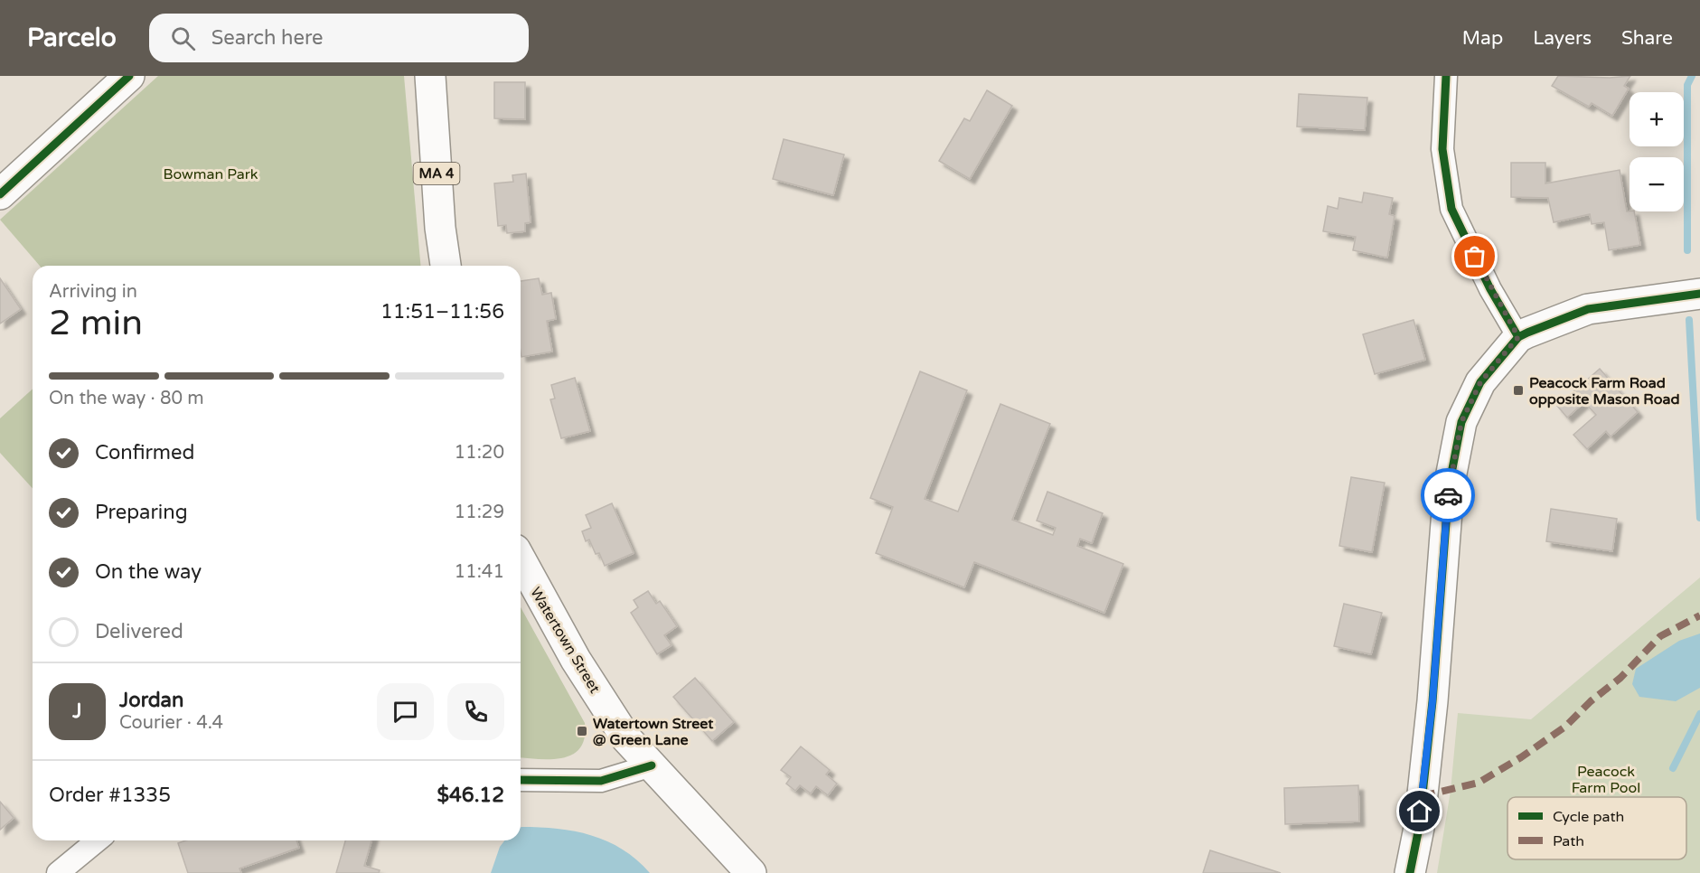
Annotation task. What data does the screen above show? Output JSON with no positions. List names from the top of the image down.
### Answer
{
  "streets": {
    "street": ["MA 4", "Watertown Street"]
  },
  "parks": ["Bowman Park", "Peacock Farm Pool"],
  "places": {
    "transit": ["Peacock Farm Road opposite Mason Road", "Watertown Street @ Green Lane"]
  },
  "legend": ["Cycle path", "Path"],
  "page": {
    "header": "Parcelo",
    "search": "Search here",
    "nav": ["Map", "Layers", "Share"],
    "map_buttons": ["+", "−"],
    "heading": ["2 min", "Arriving in", "11:51–11:56"],
    "panel": [
      "Jordan",
      "Courier · 4.4",
      "Order #1335",
      "$46.12"
    ],
    "bar": "On the way · 80 m",
    "list": [
      ["Confirmed", "11:20"],
      ["Preparing", "11:29"],
      ["On the way", "11:41"],
      "Delivered"
    ],
    "round": "J"
  }
}
